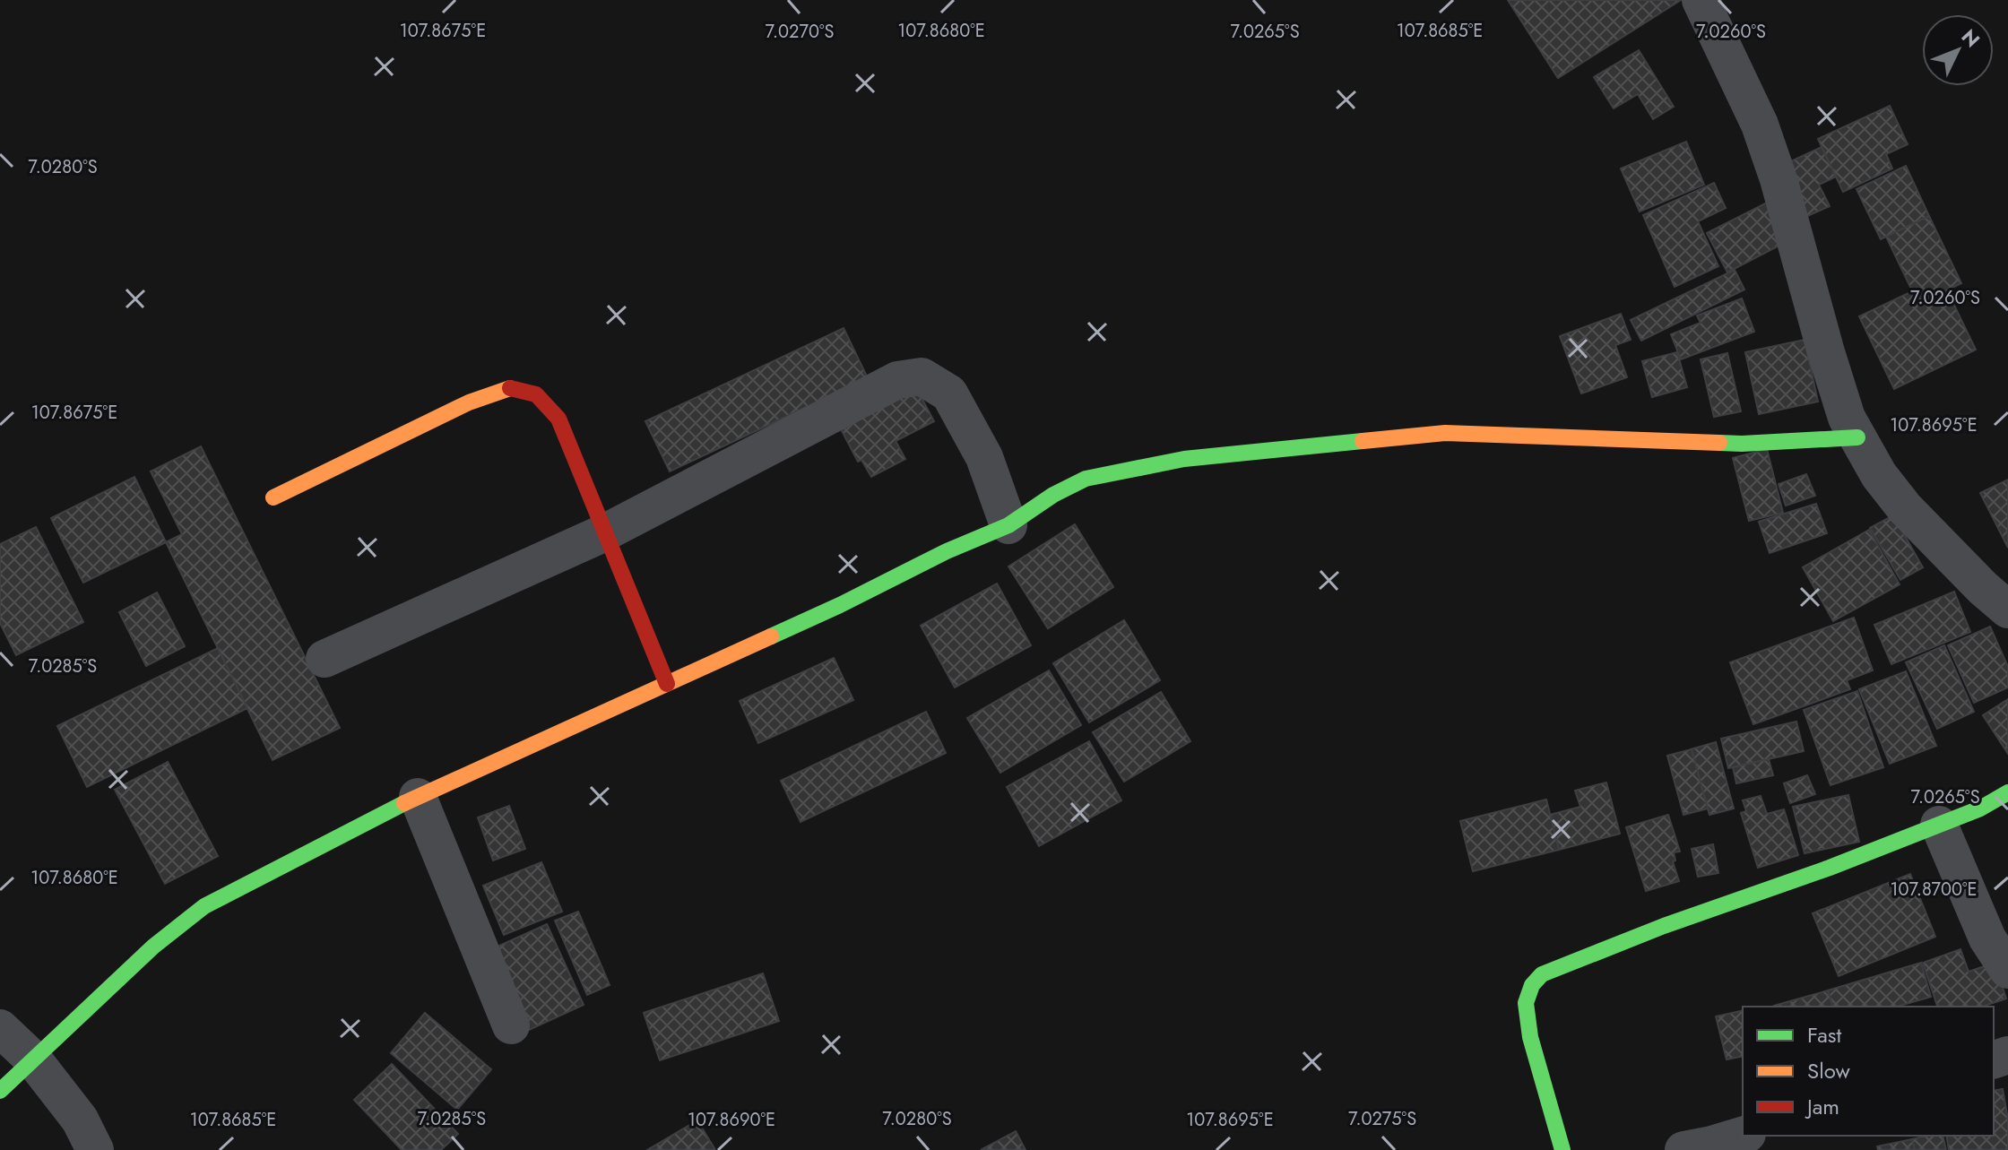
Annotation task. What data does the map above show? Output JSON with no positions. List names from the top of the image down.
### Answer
{
  "legend": ["Fast", "Slow", "Jam"],
  "north": "top right",
  "coordinates": [
    "107.8675°E",
    "107.8680°E",
    "107.8685°E",
    "7.0270°S",
    "7.0265°S",
    "7.0260°S",
    "7.0280°S",
    "107.8695°E",
    "7.0285°S",
    "107.8700°E",
    "7.0275°S",
    "107.8690°E"
  ]
}
